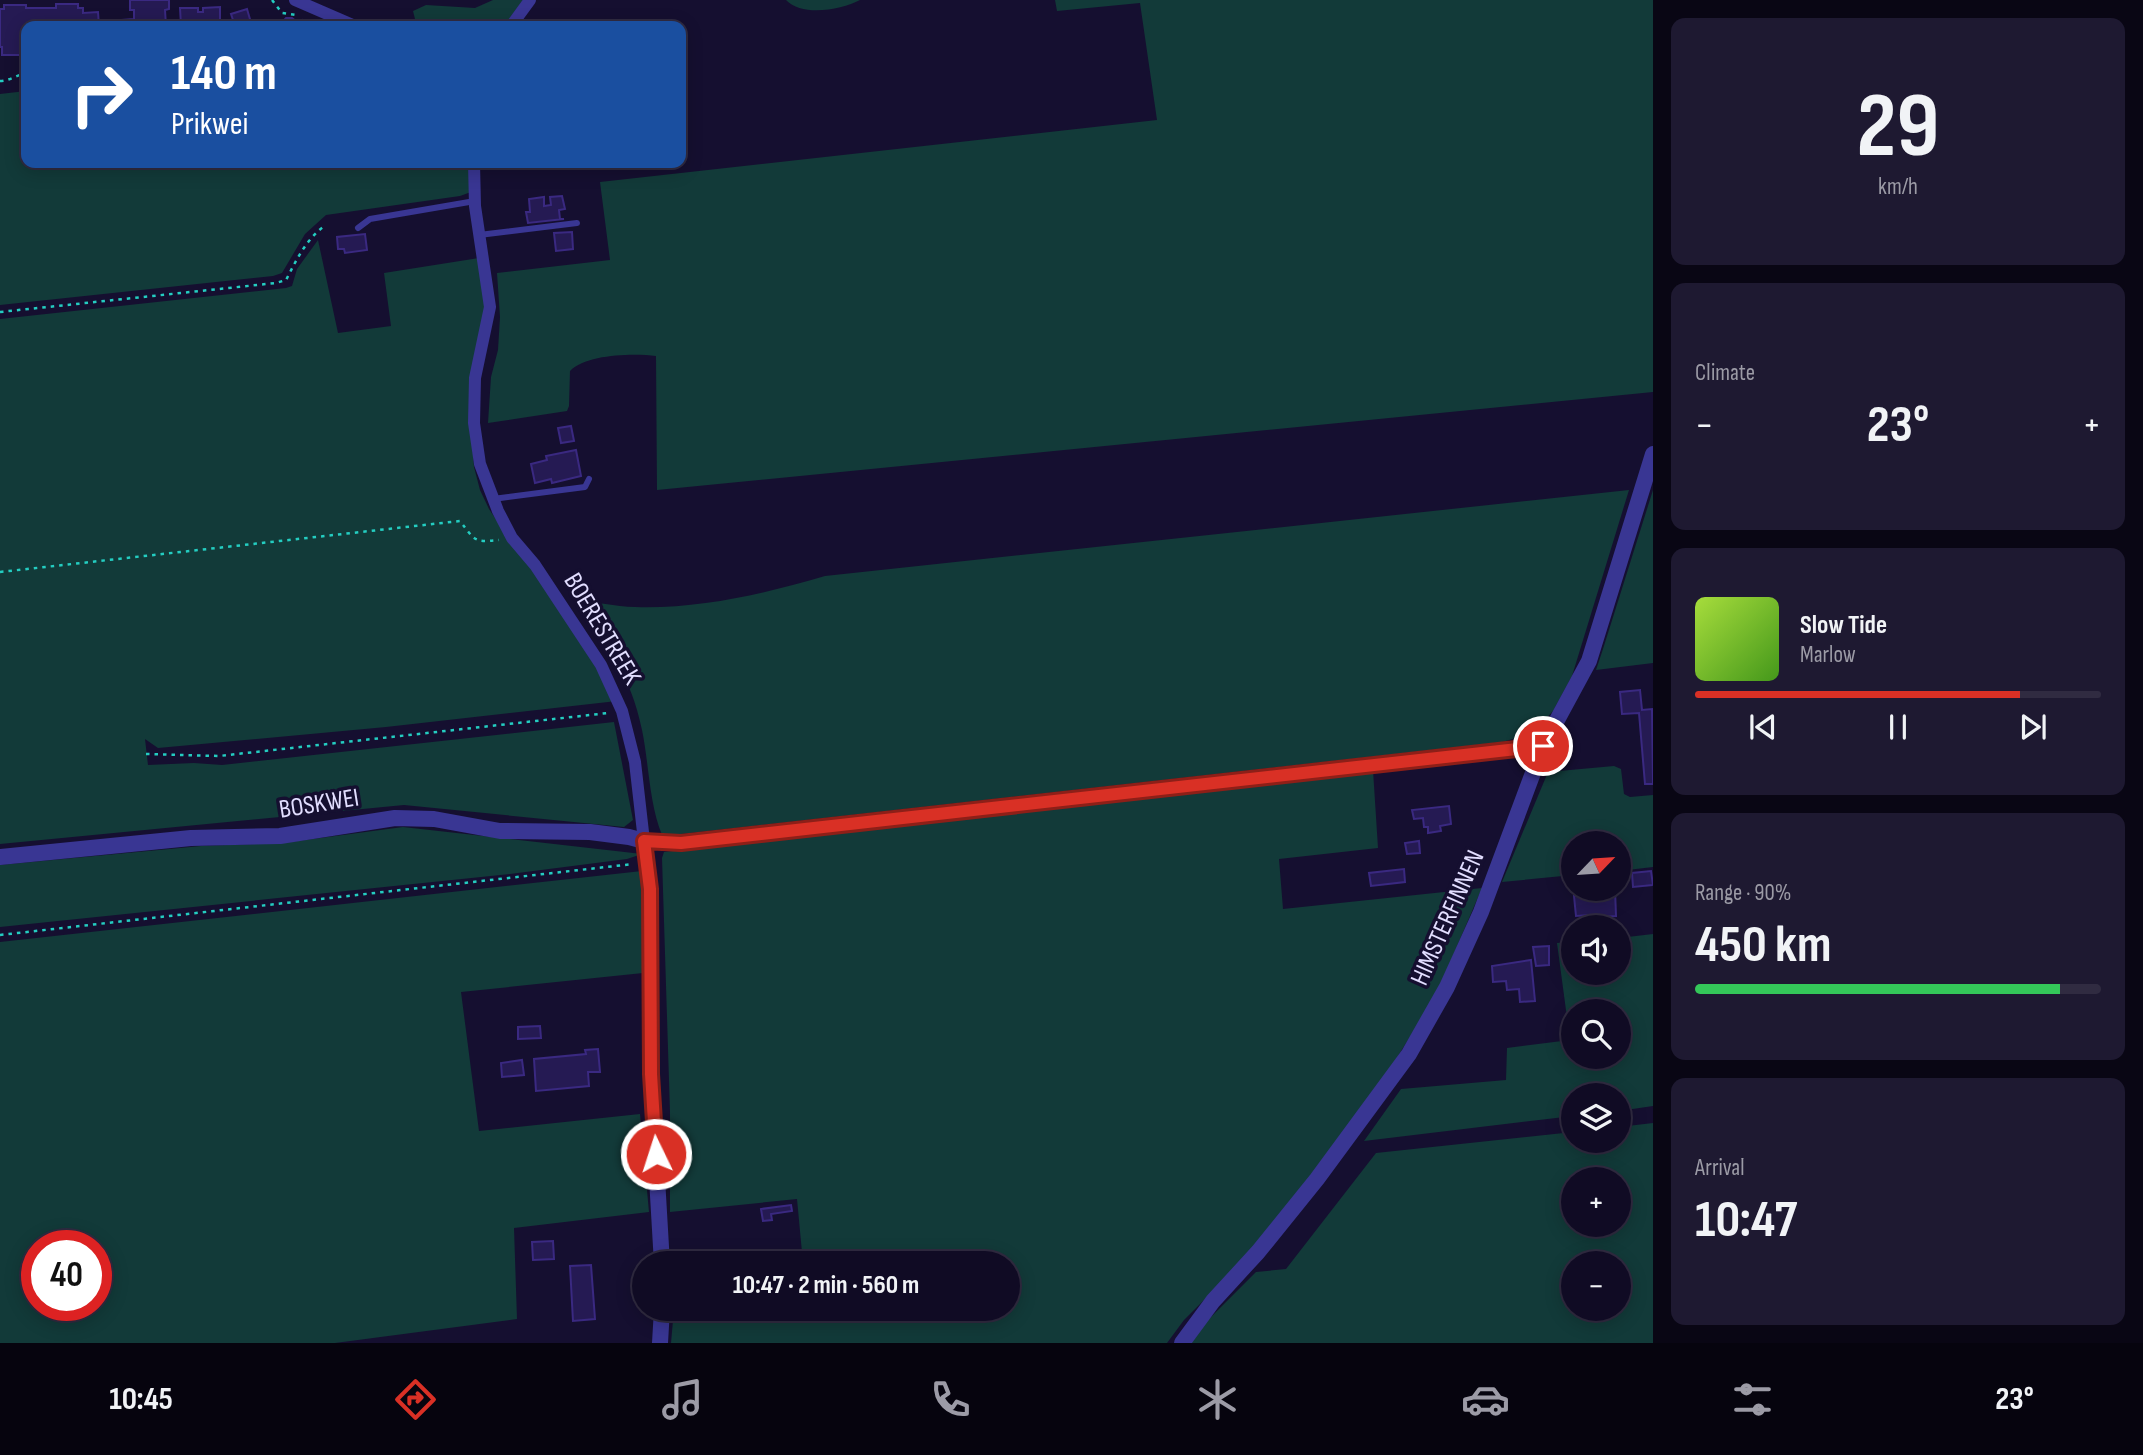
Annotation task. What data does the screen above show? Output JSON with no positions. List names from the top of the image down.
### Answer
{
  "streets": {
    "street": ["BOERESTREEK", "BOSKWEI", "HIMSTERFINNEN"]
  },
  "crossings": [
    ["BOERESTREEK", "BOSKWEI"]
  ],
  "north": "top right",
  "page": {
    "tile": [
      ["29", "km/h"],
      "Climate",
      ["Range · 90%", "450 km"],
      ["Arrival", "10:47"]
    ],
    "turn": ["140 m", "Prikwei"],
    "heat": ["−", "23°", "+"],
    "song": ["Slow Tide", "Marlow"],
    "map_buttons": ["+", "−"],
    "limit": "40",
    "trip": "10:47 · 2 min · 560 m",
    "tabs": ["10:45", "23°"]
  }
}
